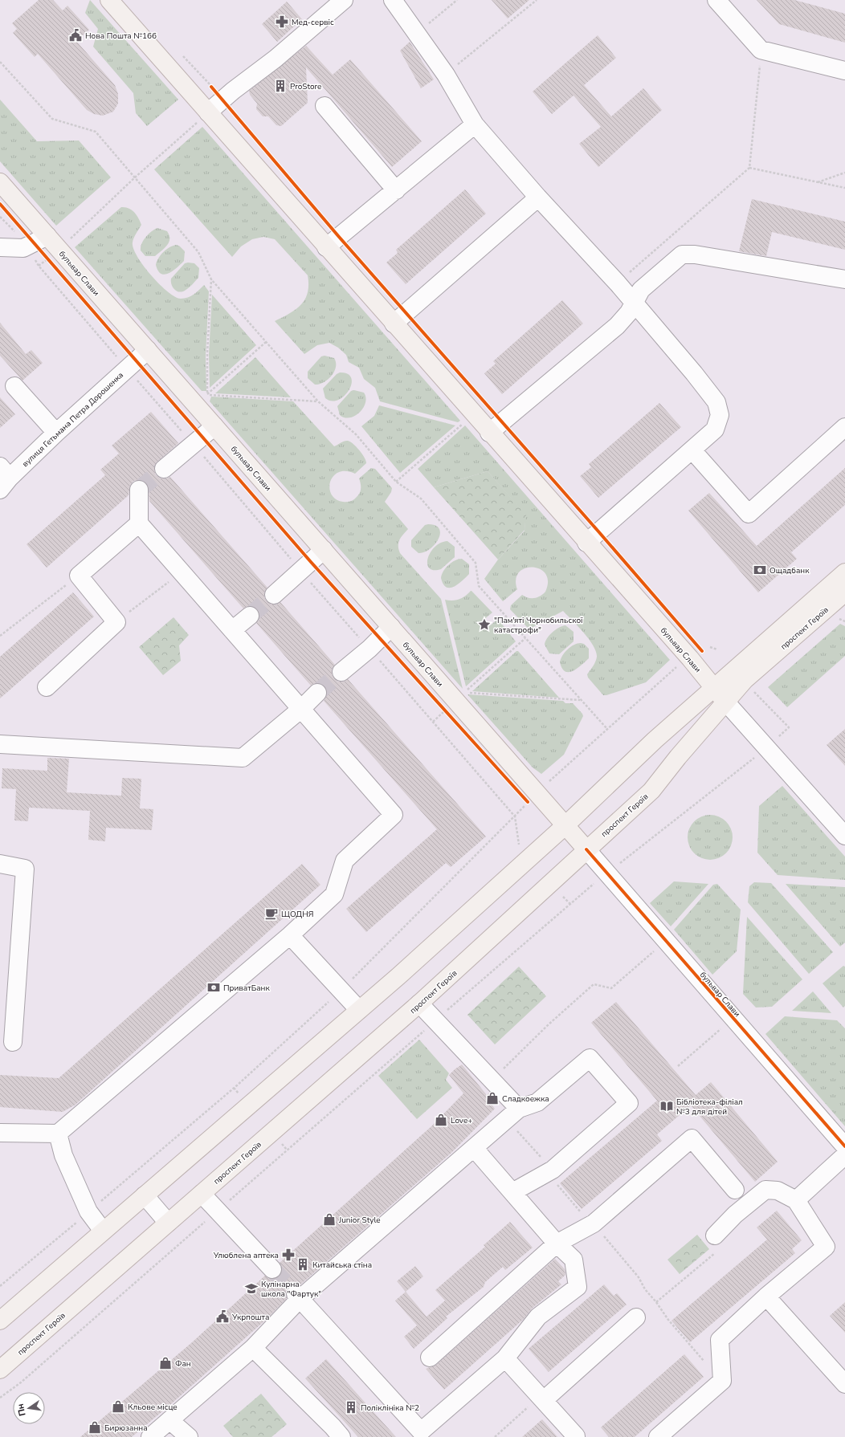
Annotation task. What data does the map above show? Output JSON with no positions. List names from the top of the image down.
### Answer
{
  "streets": {
    "main road": ["бульвар Слави", "проспект Героїв"],
    "street": ["вулиця Гетьмана Петра Дорошенка"]
  },
  "crossings": [
    ["бульвар Слави", "вулиця Гетьмана Петра Дорошенка"],
    ["бульвар Слави", "проспект Героїв"]
  ],
  "places": {
    "pharmacy": ["Мед-сервіс", "Улюблена аптека"],
    "public building": ["Нова Пошта №166", "Укрпошта"],
    "building": ["ProStore", "Китайська стіна", "Поліклініка №2"],
    "bank": ["Ощадбанк", "ПриватБанк"],
    "place": ["\"Пам'яті Чорнобильскої катастрофи\""],
    "cafe": ["ЩОДНЯ"],
    "shop": [
      "Сладкоежка",
      "Love+",
      "Junior Style",
      "Фан",
      "Кльове місце",
      "Бирюзанна"
    ],
    "library": ["Бібліотека-філіал №3 для дітей"],
    "school or university": ["Кулінарна школа \"Фартук\""]
  },
  "north": "left"
}
